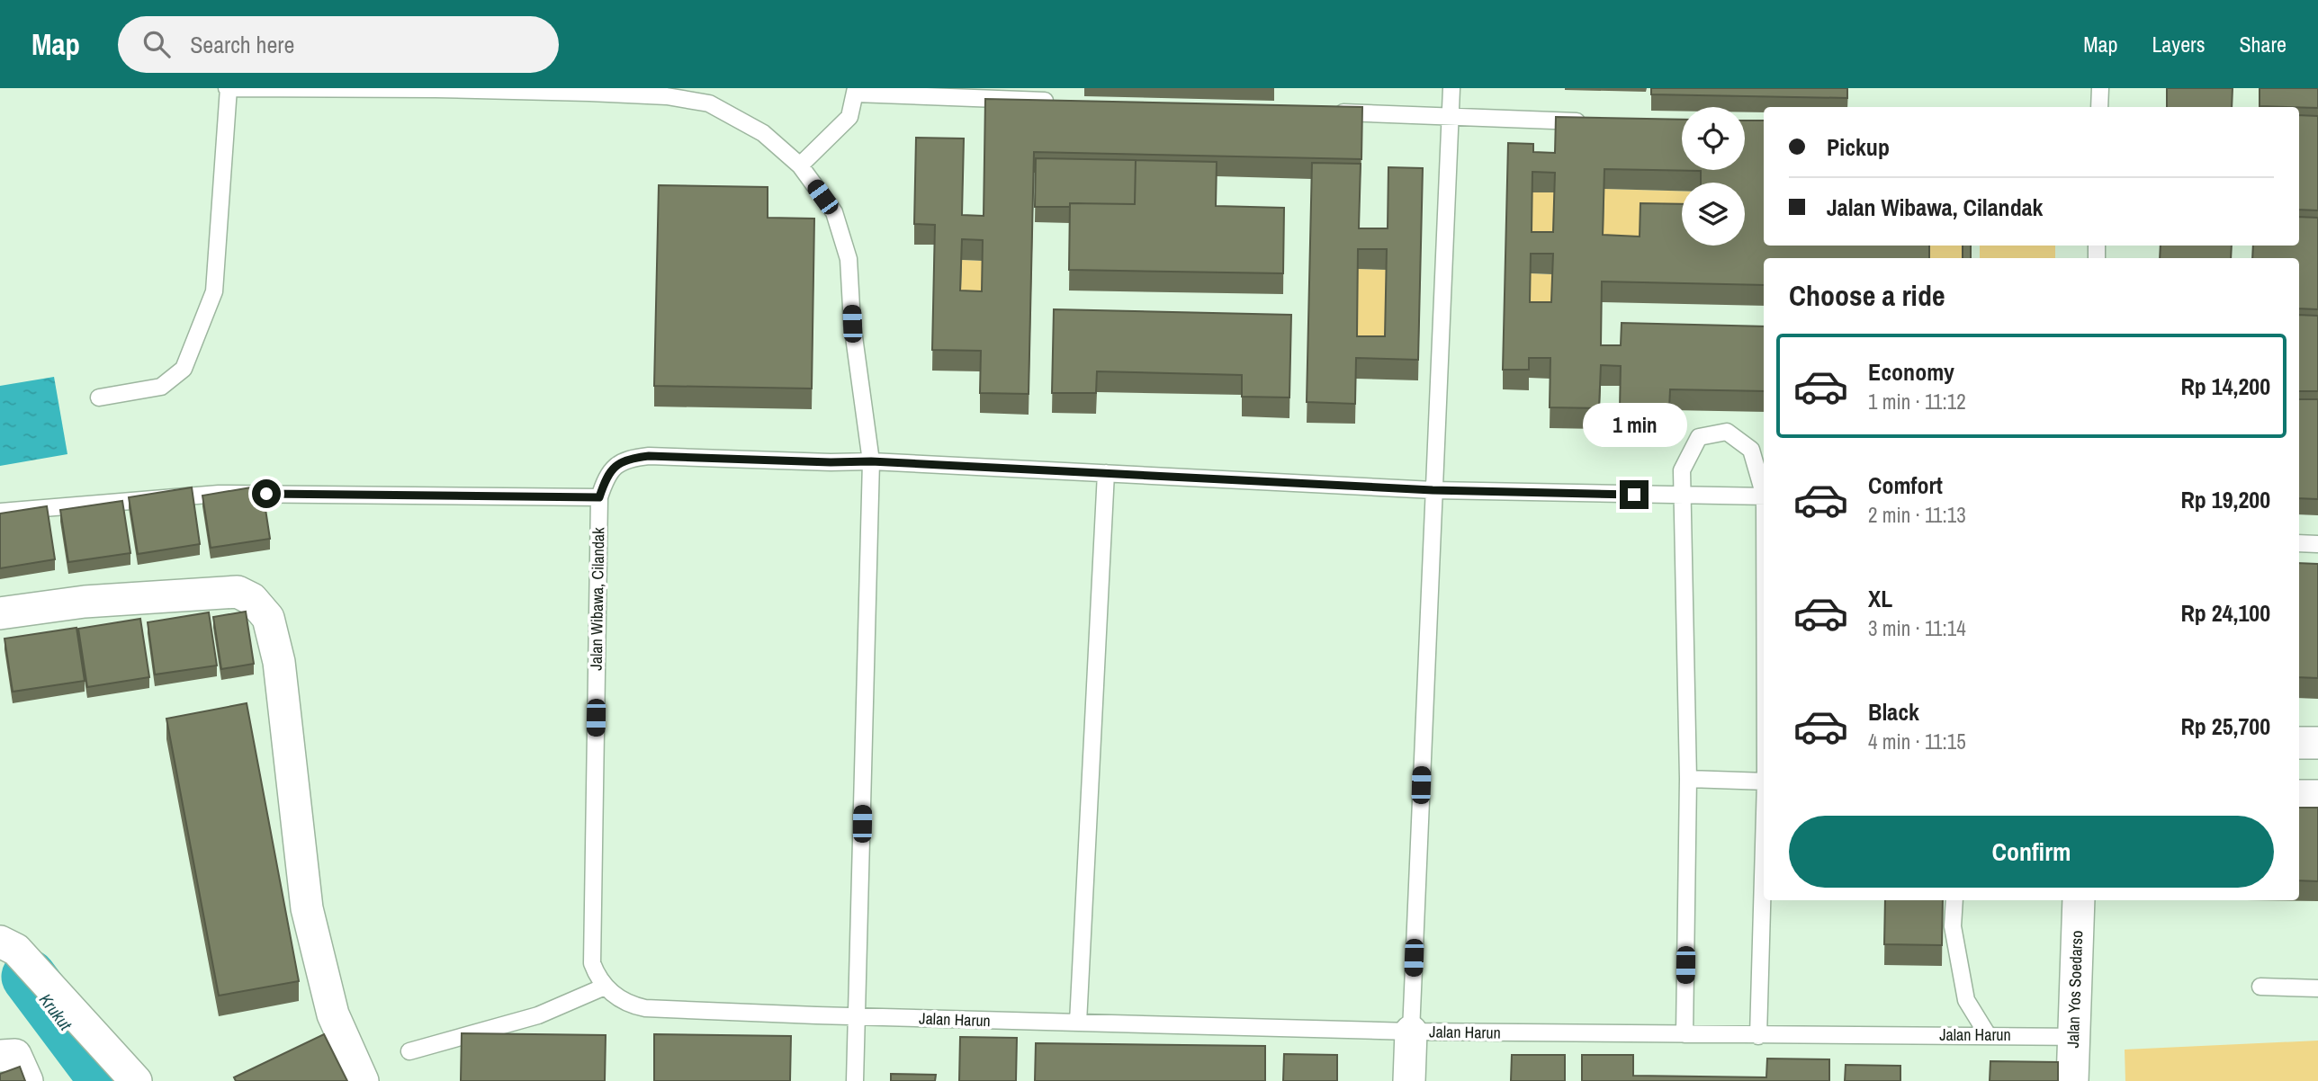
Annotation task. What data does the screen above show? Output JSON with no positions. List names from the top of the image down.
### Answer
{
  "streets": {
    "street": ["Jalan Yos Soedarso"],
    "lane": ["Jalan Wibawa, Cilandak", "Jalan Harun"]
  },
  "crossings": [
    ["Jalan Yos Soedarso", "Jalan Harun"]
  ],
  "water": ["Krukut"],
  "page": {
    "header": "Map",
    "search": "Search here",
    "nav": ["Map", "Layers", "Share"],
    "banner": ["Pickup", "Jalan Wibawa, Cilandak"],
    "heading": "Choose a ride",
    "list": [
      {
        "name": "Economy",
        "note": "1 min · 11:12",
        "value": "Rp 14,200"
      },
      {
        "name": "Comfort",
        "note": "2 min · 11:13",
        "value": "Rp 19,200"
      },
      {
        "name": "XL",
        "note": "3 min · 11:14",
        "value": "Rp 24,100"
      },
      {
        "name": "Black",
        "note": "4 min · 11:15",
        "value": "Rp 25,700"
      }
    ],
    "bubble": "1 min",
    "buttons": "Confirm"
  }
}
